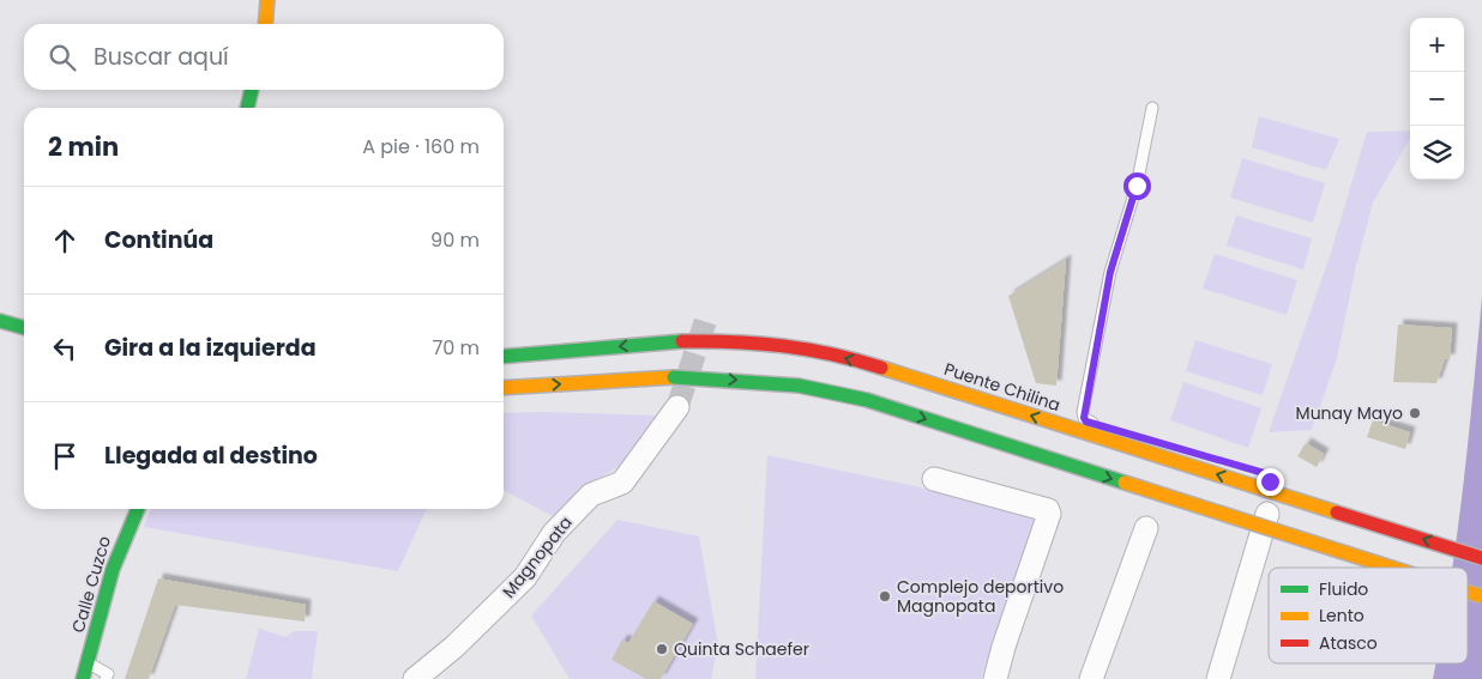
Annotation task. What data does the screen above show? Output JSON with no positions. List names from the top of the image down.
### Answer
{
  "streets": {
    "main road": ["Puente Chilina", "Calle Cuzco"],
    "street": ["Magnopata"]
  },
  "places": ["Munay Mayo", "Complejo deportivo Magnopata", "Quinta Schaefer"],
  "legend": ["Fluido", "Lento", "Atasco"],
  "page": {
    "map_buttons": ["+", "−"],
    "search": "Buscar aquí",
    "heading": ["2 min", "A pie · 160 m"],
    "list": [
      ["Continúa", "90 m"],
      ["Gira a la izquierda", "70 m"],
      "Llegada al destino"
    ]
  }
}
